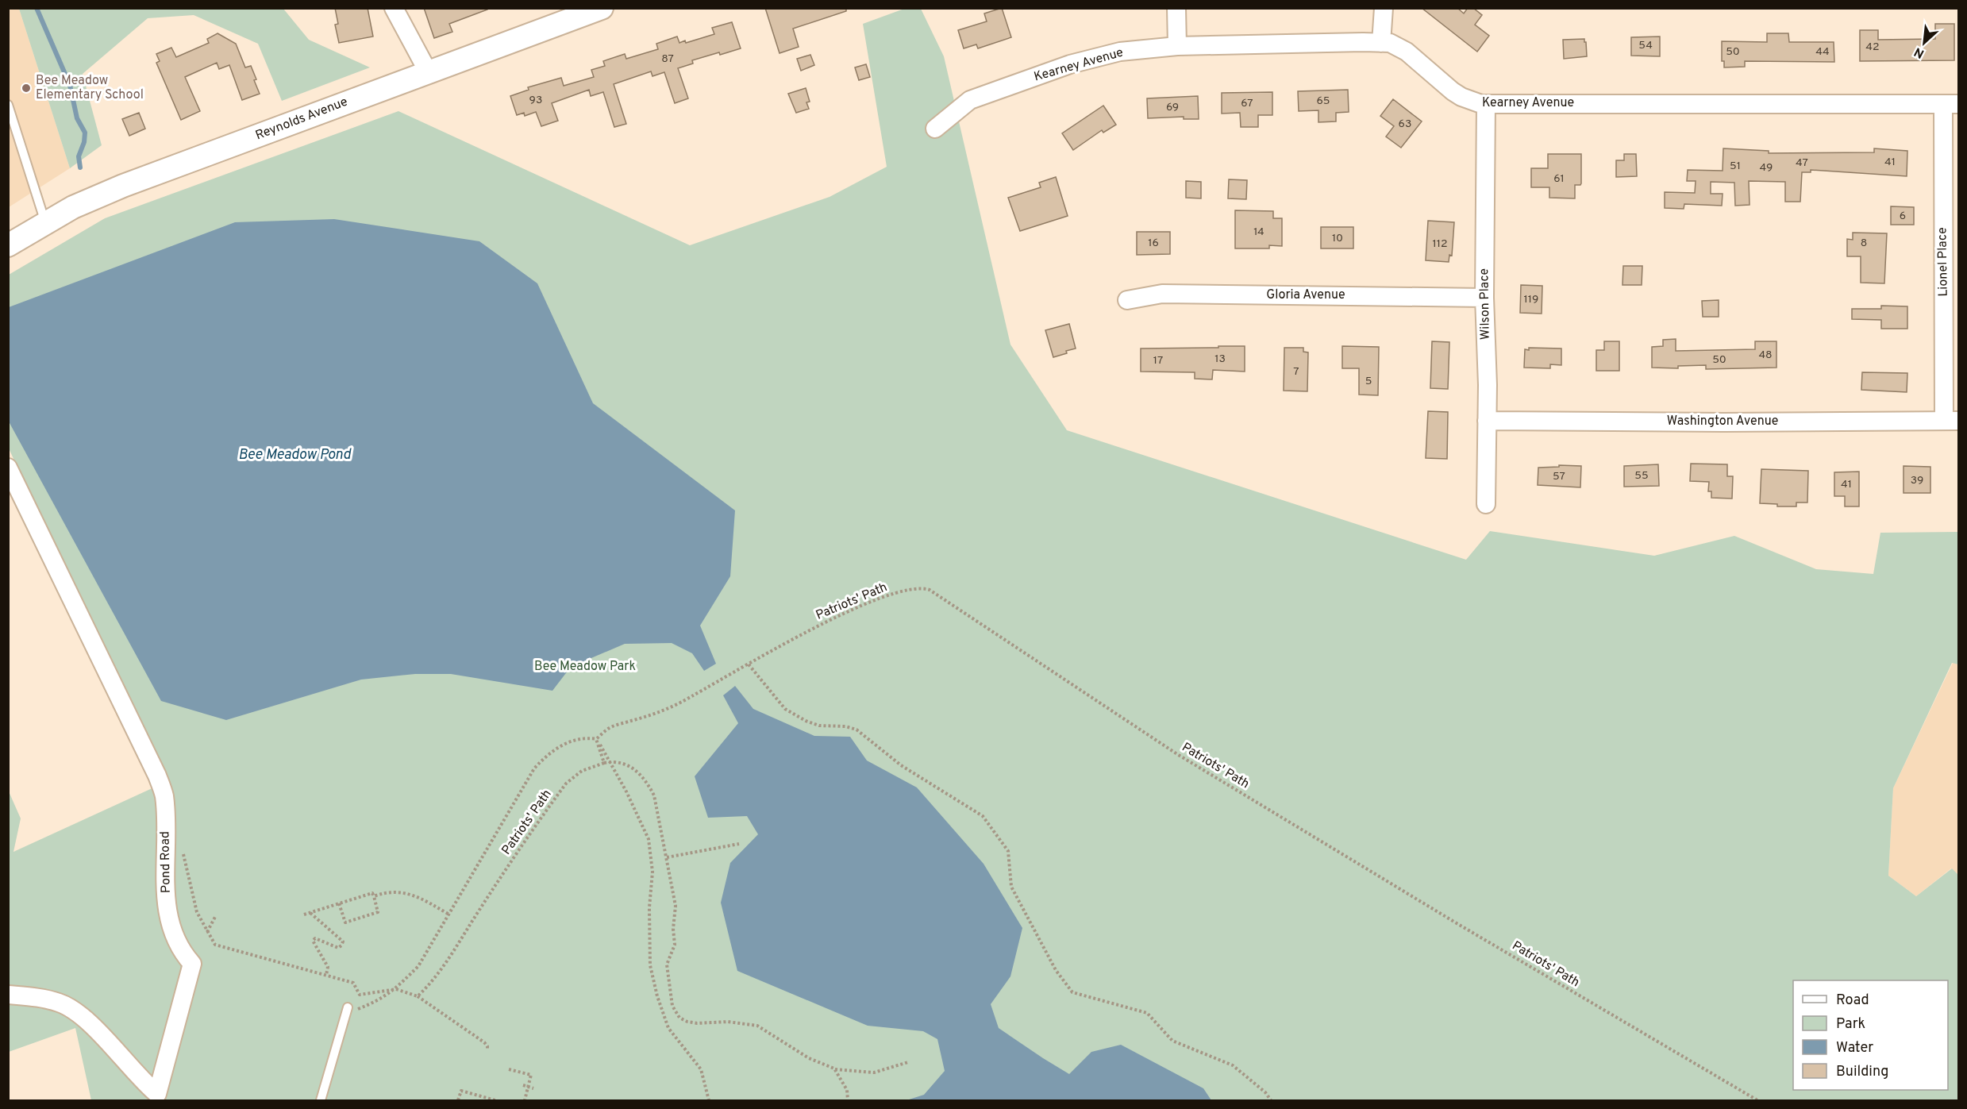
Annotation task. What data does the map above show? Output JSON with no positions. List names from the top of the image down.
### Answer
{
  "streets": {
    "street": [
      "Kearney Avenue",
      "Reynolds Avenue",
      "Lionel Place",
      "Gloria Avenue",
      "Wilson Place",
      "Washington Avenue",
      "Pond Road"
    ],
    "path": ["Patriots' Path"]
  },
  "crossings": [
    ["Kearney Avenue", "Lionel Place"],
    ["Kearney Avenue", "Wilson Place"],
    ["Lionel Place", "Washington Avenue"],
    ["Gloria Avenue", "Wilson Place"],
    ["Wilson Place", "Washington Avenue"]
  ],
  "water": ["Bee Meadow Pond"],
  "parks": ["Bee Meadow Park"],
  "places": ["Bee Meadow Elementary School"],
  "house_numbers": [
    "54",
    "42",
    "50",
    "44",
    "87",
    "93",
    "65",
    "67",
    "69",
    "63",
    "41",
    "47",
    "51",
    "49",
    "61",
    "6",
    "14",
    "10",
    "16",
    "8",
    "112",
    "119",
    "48",
    "13",
    "50",
    "17",
    "7",
    "5",
    "55",
    "57",
    "39",
    "41"
  ],
  "legend": [
    "Road",
    "Park",
    "Water",
    "Building"
  ],
  "north": "bottom left"
}
